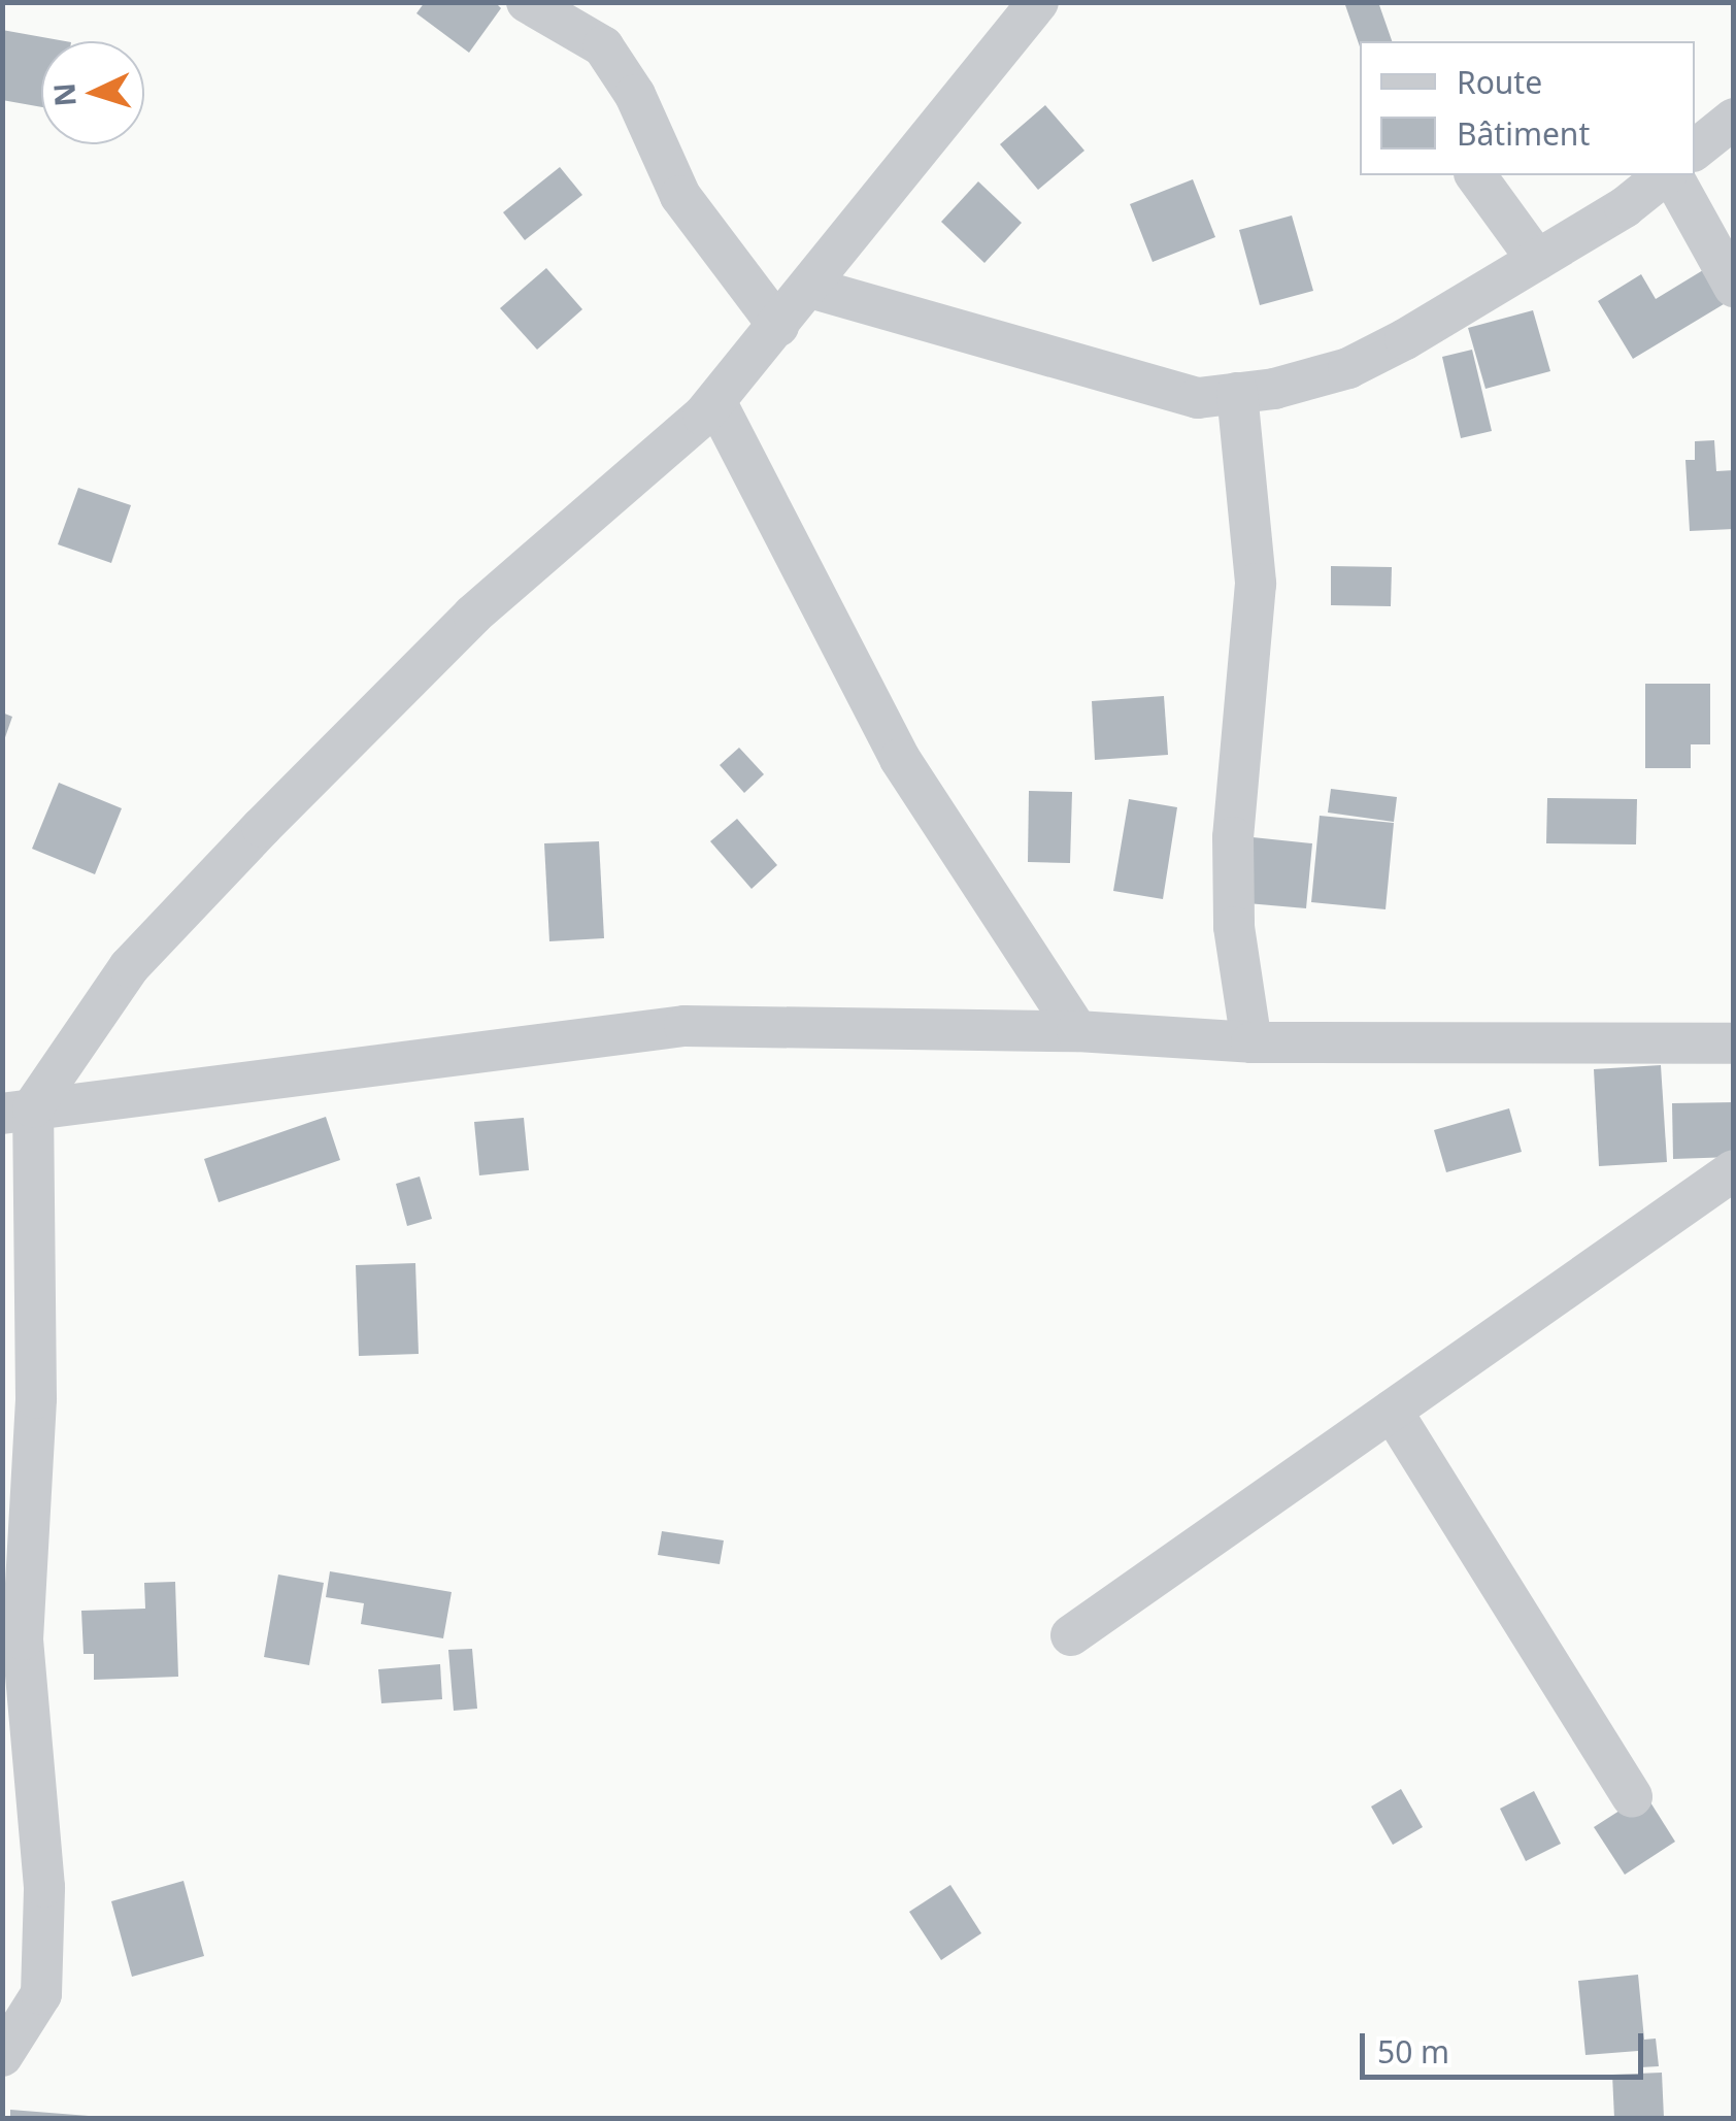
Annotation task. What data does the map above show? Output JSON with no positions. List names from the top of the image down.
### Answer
{
  "legend": ["Route", "Bâtiment"],
  "scale_bar": "50 m",
  "north": "left"
}
